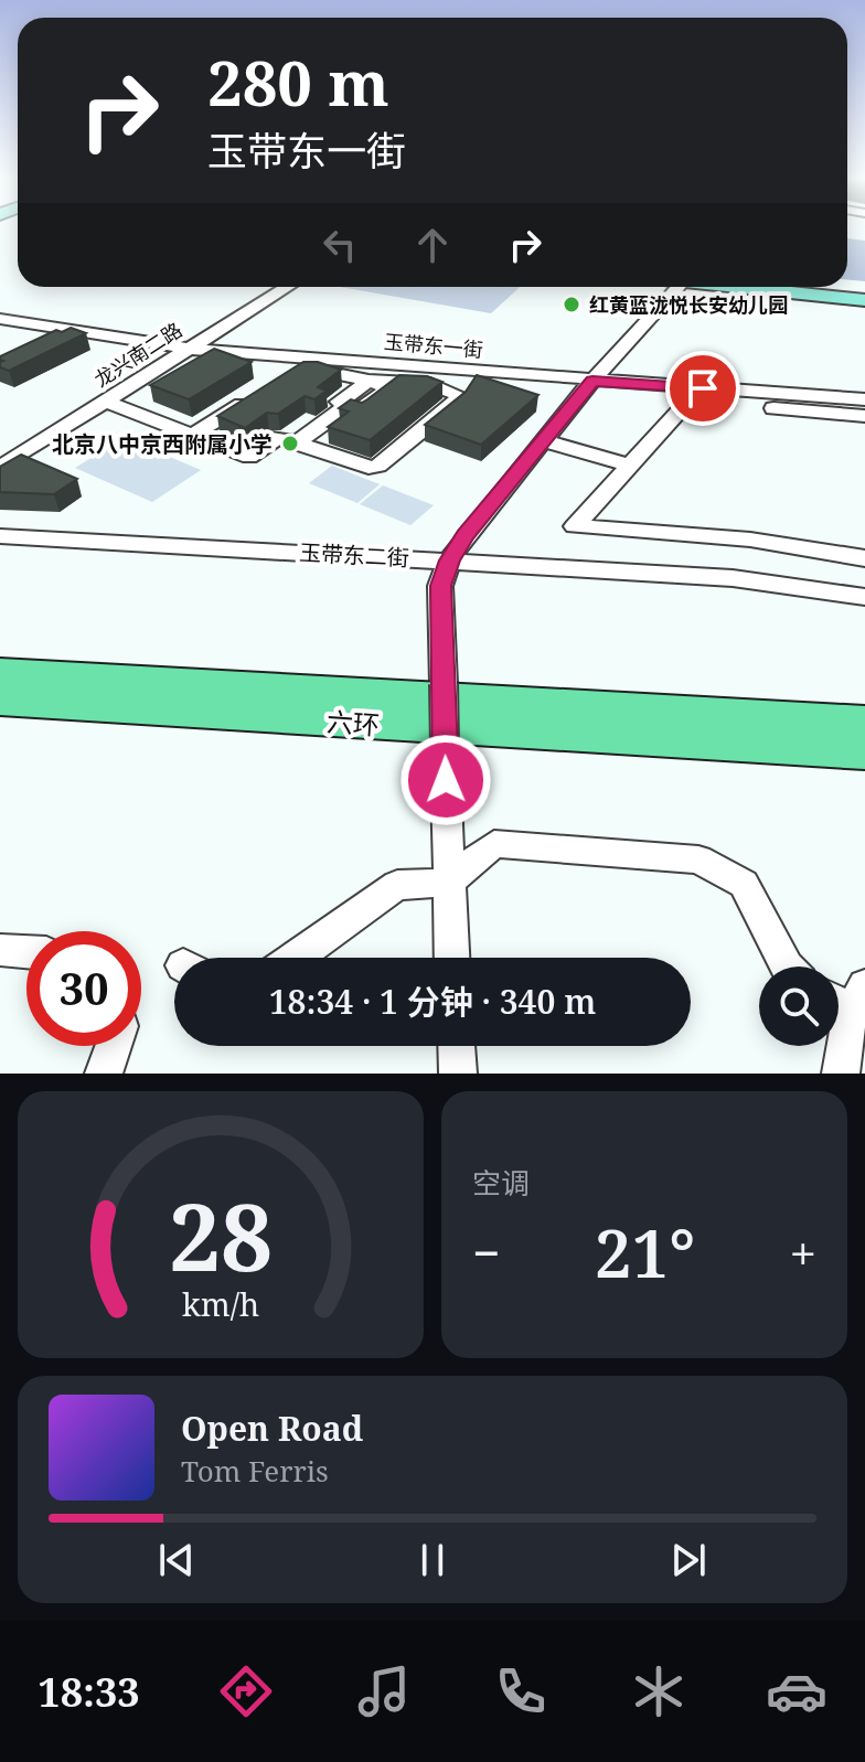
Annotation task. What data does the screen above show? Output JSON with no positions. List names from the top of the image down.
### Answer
{
  "streets": {
    "highway": ["六环"],
    "street": ["玉带东一街", "龙兴南二路", "玉带东二街"]
  },
  "crossings": [
    ["玉带东一街", "龙兴南二路"]
  ],
  "places": ["红黄蓝泷悦长安幼儿园", "北京八中京西附属小学"],
  "page": {
    "turn": ["280 m", "玉带东一街"],
    "limit": "30",
    "trip": "18:34 · 1 分钟 · 340 m",
    "tile": "空调",
    "heat": ["−", "21°", "+"],
    "song": ["Open Road", "Tom Ferris"],
    "tabs": "18:33",
    "gauge": ["28", "km/h"]
  }
}
